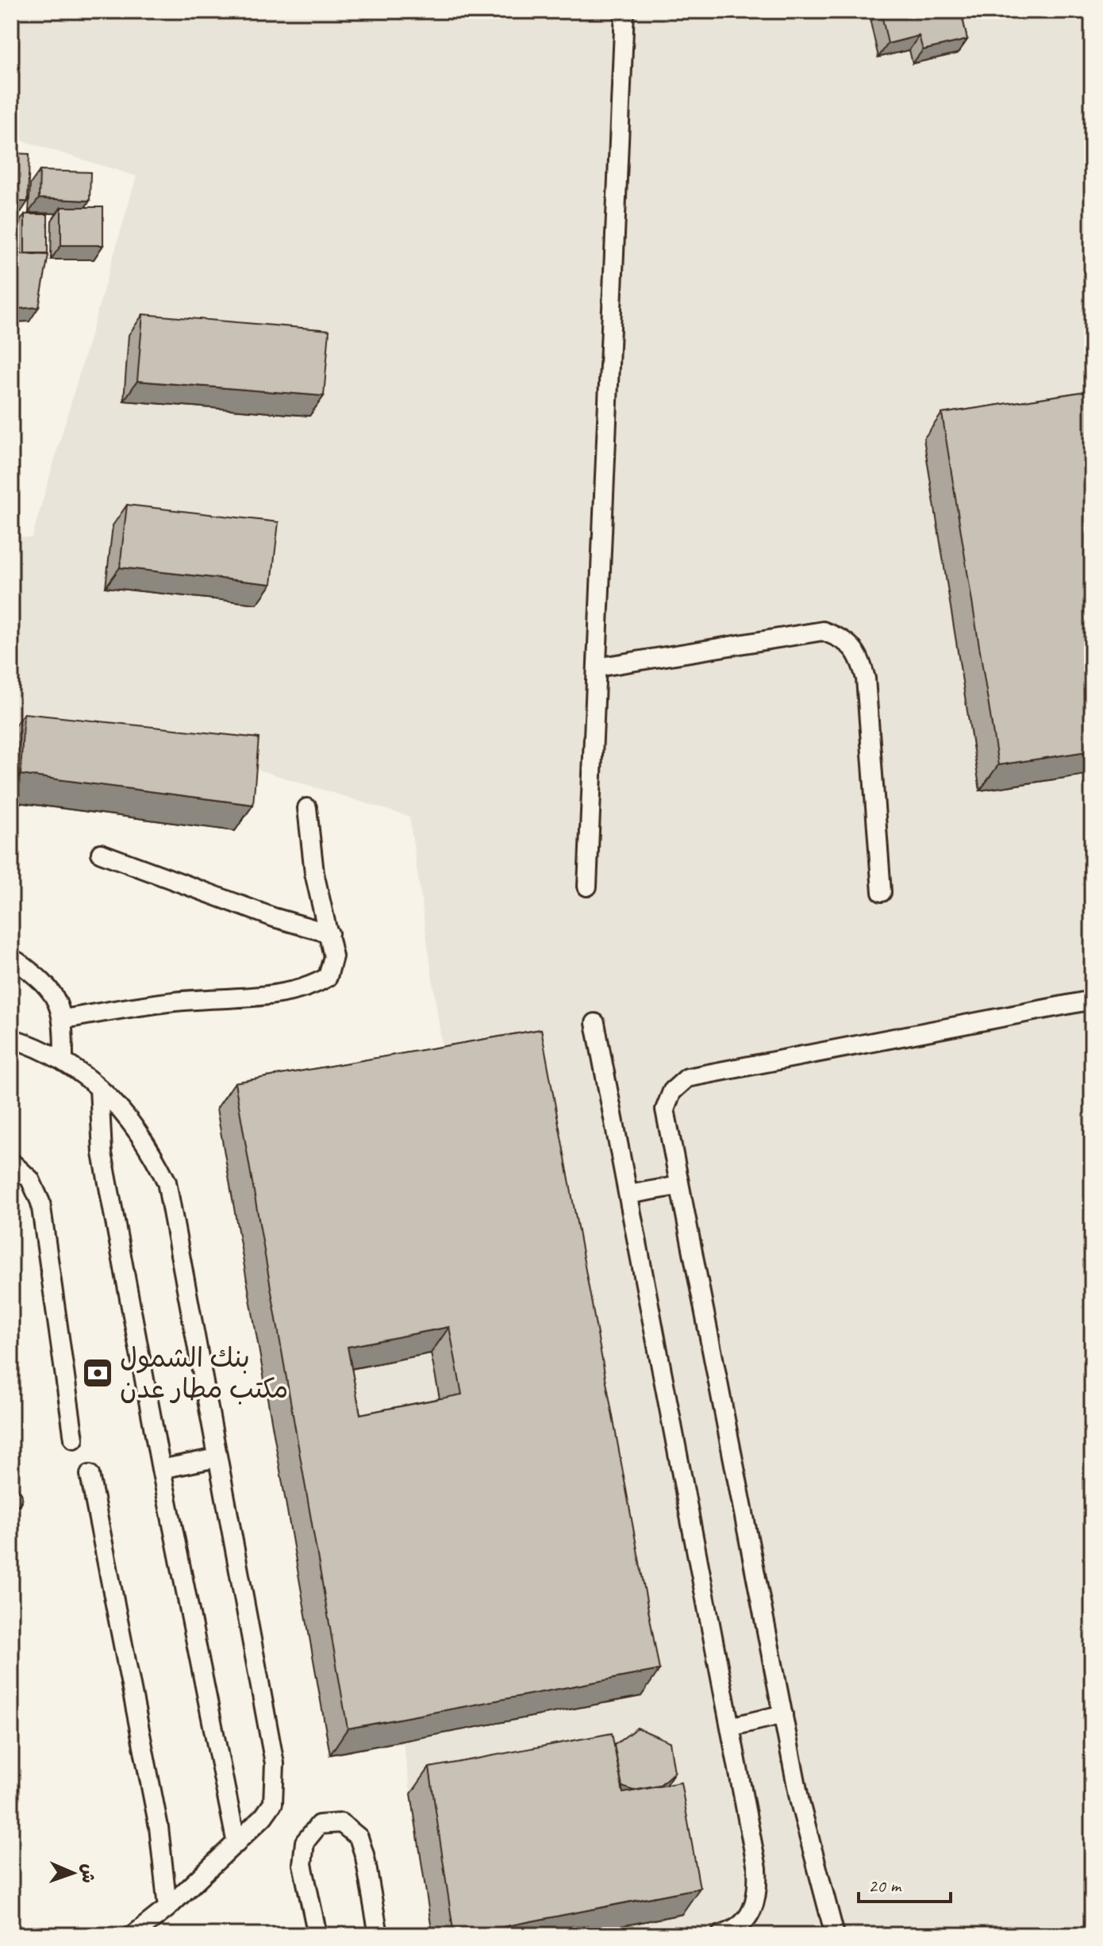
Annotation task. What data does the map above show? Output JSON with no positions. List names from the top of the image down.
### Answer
{
  "places": {
    "bank": ["بنك الشمول مكتب مطار عدن"]
  },
  "scale_bar": "20 m",
  "north": "right"
}
